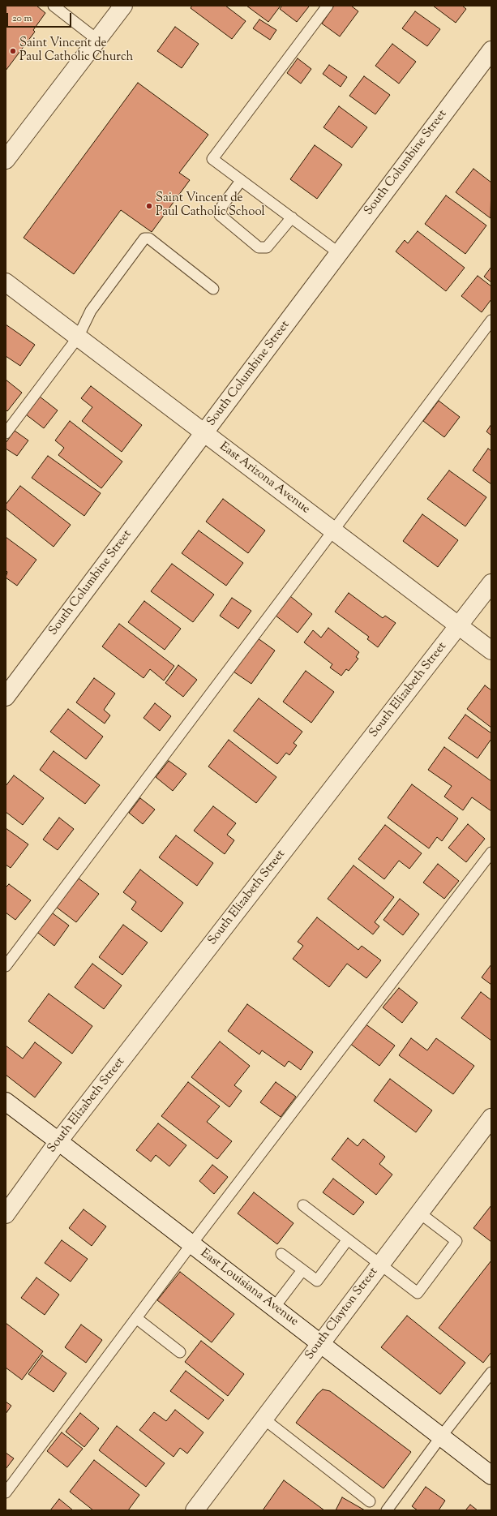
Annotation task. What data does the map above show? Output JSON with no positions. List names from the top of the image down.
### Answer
{
  "streets": {
    "street": [
      "South Columbine Street",
      "East Arizona Avenue",
      "South Elizabeth Street",
      "East Louisiana Avenue",
      "South Clayton Street"
    ]
  },
  "crossings": [
    ["South Columbine Street", "East Arizona Avenue"],
    ["East Arizona Avenue", "South Elizabeth Street"],
    ["South Elizabeth Street", "East Louisiana Avenue"],
    ["East Louisiana Avenue", "South Clayton Street"]
  ],
  "places": ["Saint Vincent de Paul Catholic Church", "Saint Vincent de Paul Catholic School"],
  "scale_bar": "20 m"
}
